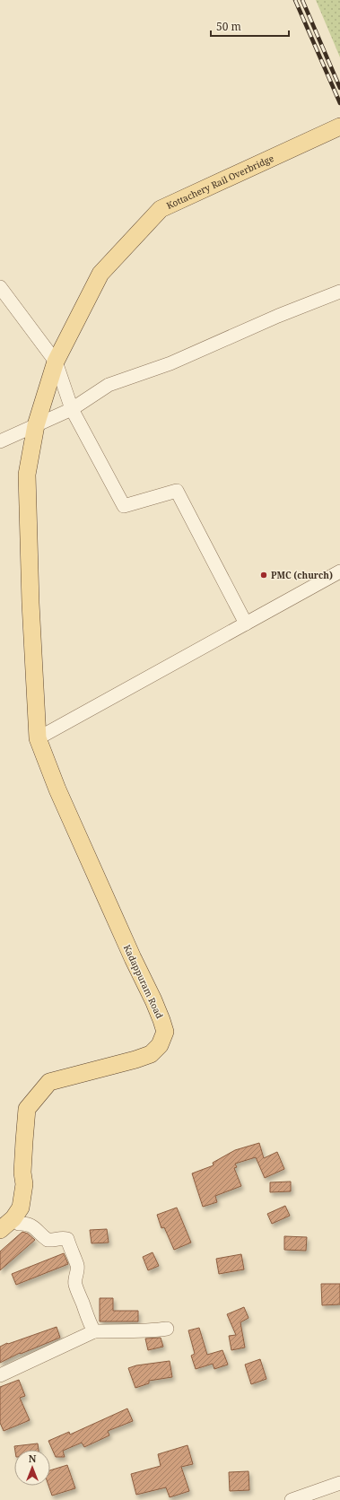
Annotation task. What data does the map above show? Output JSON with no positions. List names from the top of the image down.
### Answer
{
  "streets": {
    "main road": ["Kottachery Rail Overbridge", "Kadappuram Road"]
  },
  "crossings": [
    ["Kottachery Rail Overbridge", "Kadappuram Road"]
  ],
  "places": ["PMC (church)"],
  "scale_bar": "50 m",
  "north": "top"
}
